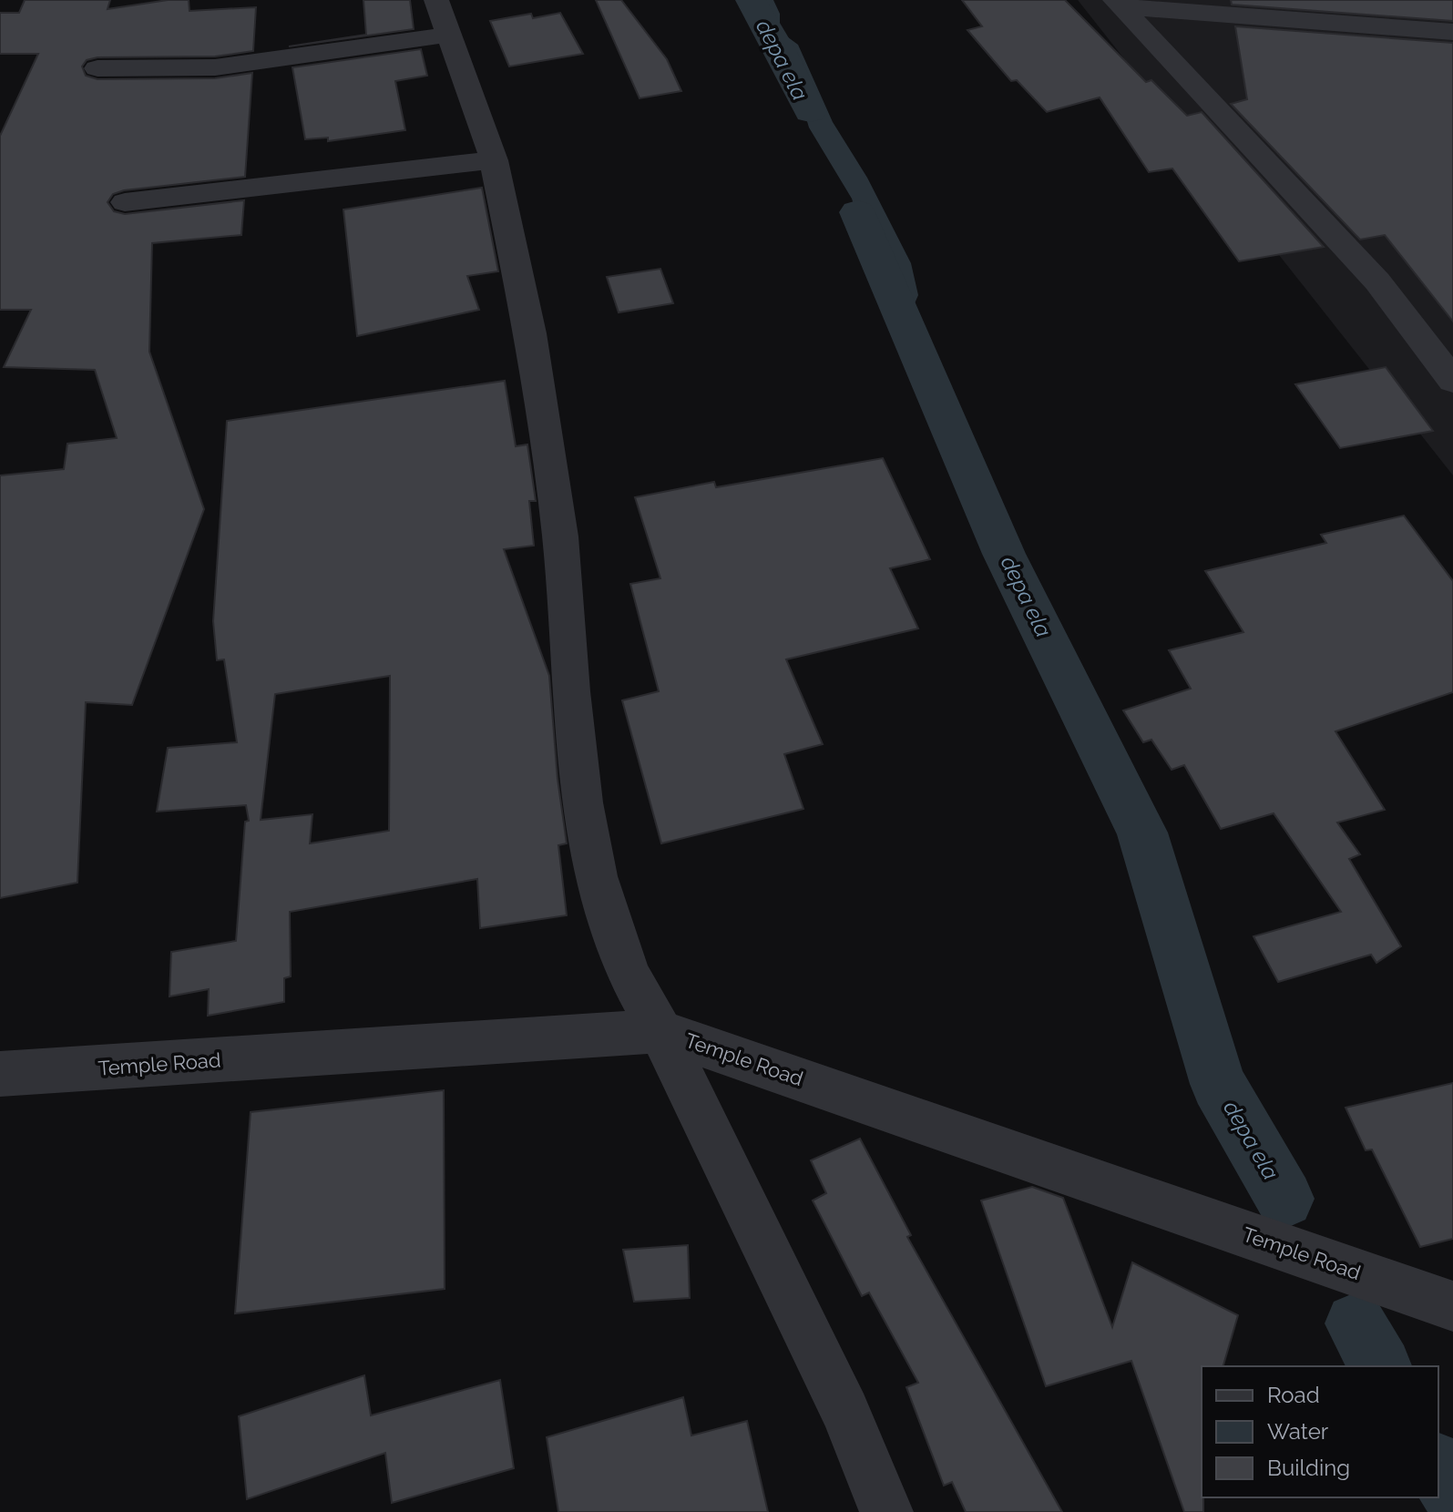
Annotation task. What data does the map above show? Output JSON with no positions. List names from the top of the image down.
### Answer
{
  "streets": {
    "street": ["Temple Road"]
  },
  "water": ["depa ela"],
  "legend": ["Road", "Water", "Building"]
}
